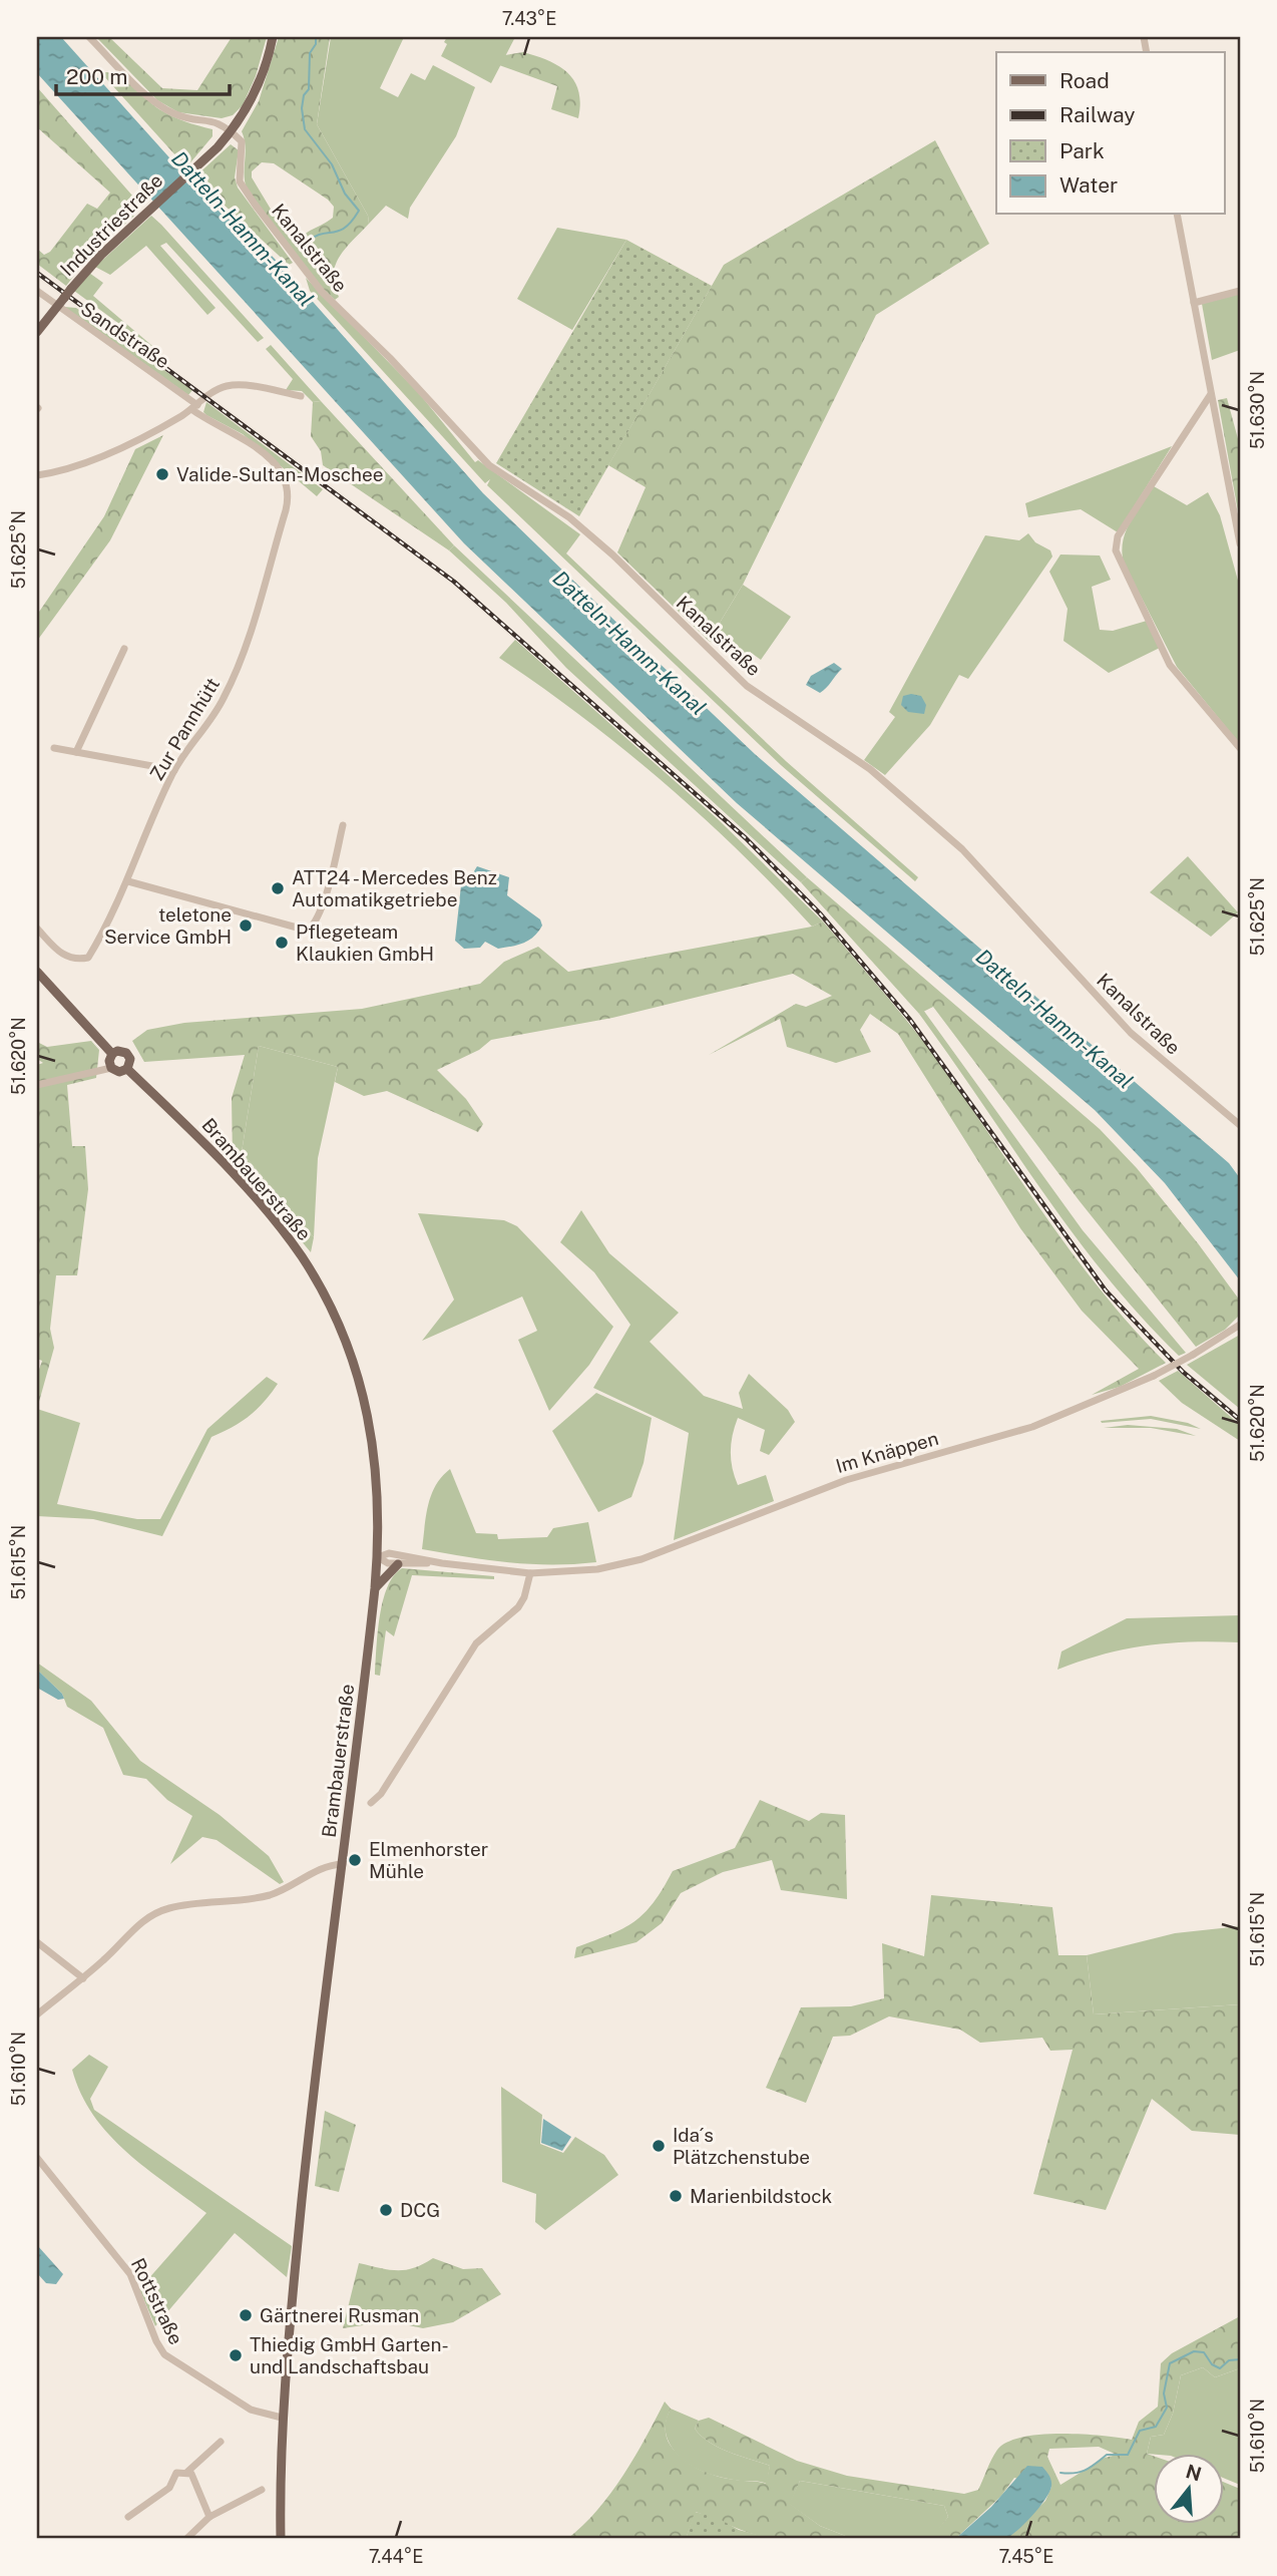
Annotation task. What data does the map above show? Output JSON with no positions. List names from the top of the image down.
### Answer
{
  "streets": {
    "main road": ["Industriestraße", "Brambauerstraße"],
    "street": [
      "Kanalstraße",
      "Sandstraße",
      "Zur Pannhütt",
      "Im Knäppen",
      "Rottstraße"
    ]
  },
  "crossings": [
    ["Industriestraße", "Kanalstraße"],
    ["Industriestraße", "Sandstraße"],
    ["Sandstraße", "Zur Pannhütt"],
    ["Brambauerstraße", "Im Knäppen"],
    ["Brambauerstraße", "Rottstraße"]
  ],
  "water": ["Datteln-Hamm-Kanal"],
  "places": [
    "Valide-Sultan-Moschee",
    "ATT24 - Mercedes Benz Automatikgetriebe",
    "teletone Service GmbH",
    "Pflegeteam Klaukien GmbH",
    "Elmenhorster Mühle",
    "Ida´s Plätzchenstube",
    "Marienbildstock",
    "DCG",
    "Gärtnerei Rusman",
    "Thiedig GmbH Garten- und Landschaftsbau"
  ],
  "legend": [
    "Road",
    "Railway",
    "Park",
    "Water"
  ],
  "scale_bar": "200 m",
  "north": "top",
  "coordinates": [
    "7.43°E",
    "51.630°N",
    "51.625°N",
    "51.620°N",
    "51.615°N",
    "51.610°N",
    "7.44°E",
    "7.45°E"
  ]
}
